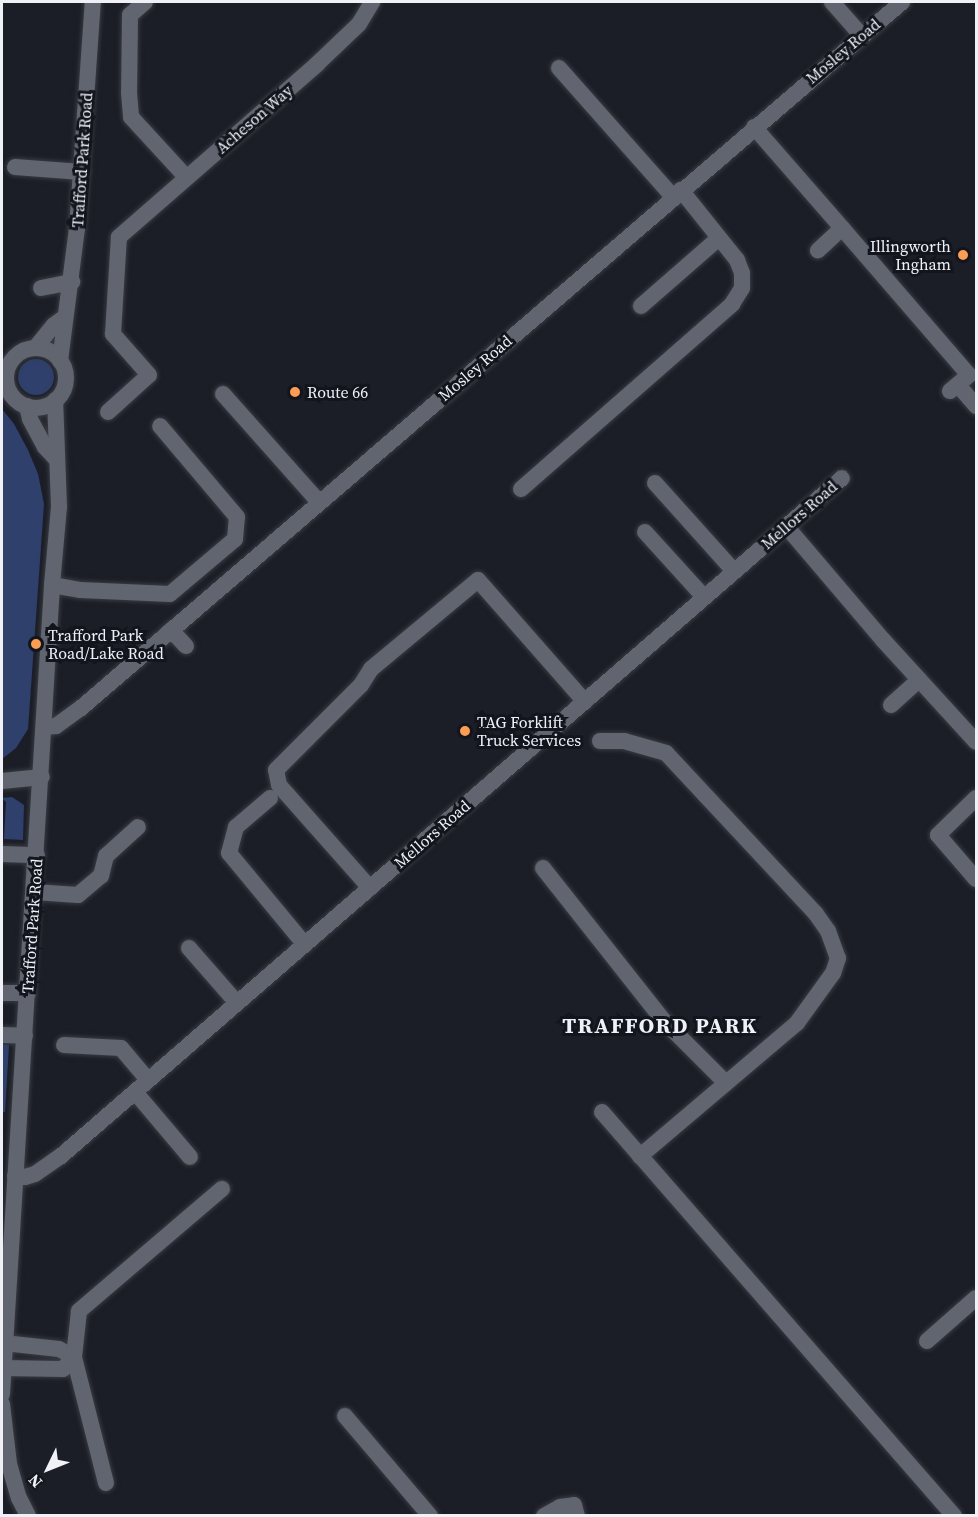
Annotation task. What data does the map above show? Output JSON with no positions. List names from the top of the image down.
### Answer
{
  "streets": {
    "street": [
      "Mosley Road",
      "Acheson Way",
      "Trafford Park Road",
      "Mellors Road"
    ]
  },
  "crossings": [
    ["Mosley Road", "Trafford Park Road"],
    ["Trafford Park Road", "Mellors Road"]
  ],
  "districts": ["TRAFFORD PARK"],
  "places": [
    "Illingworth Ingham",
    "Route 66",
    "Trafford Park Road/Lake Road",
    "TAG Forklift Truck Services"
  ],
  "north": "bottom left"
}
